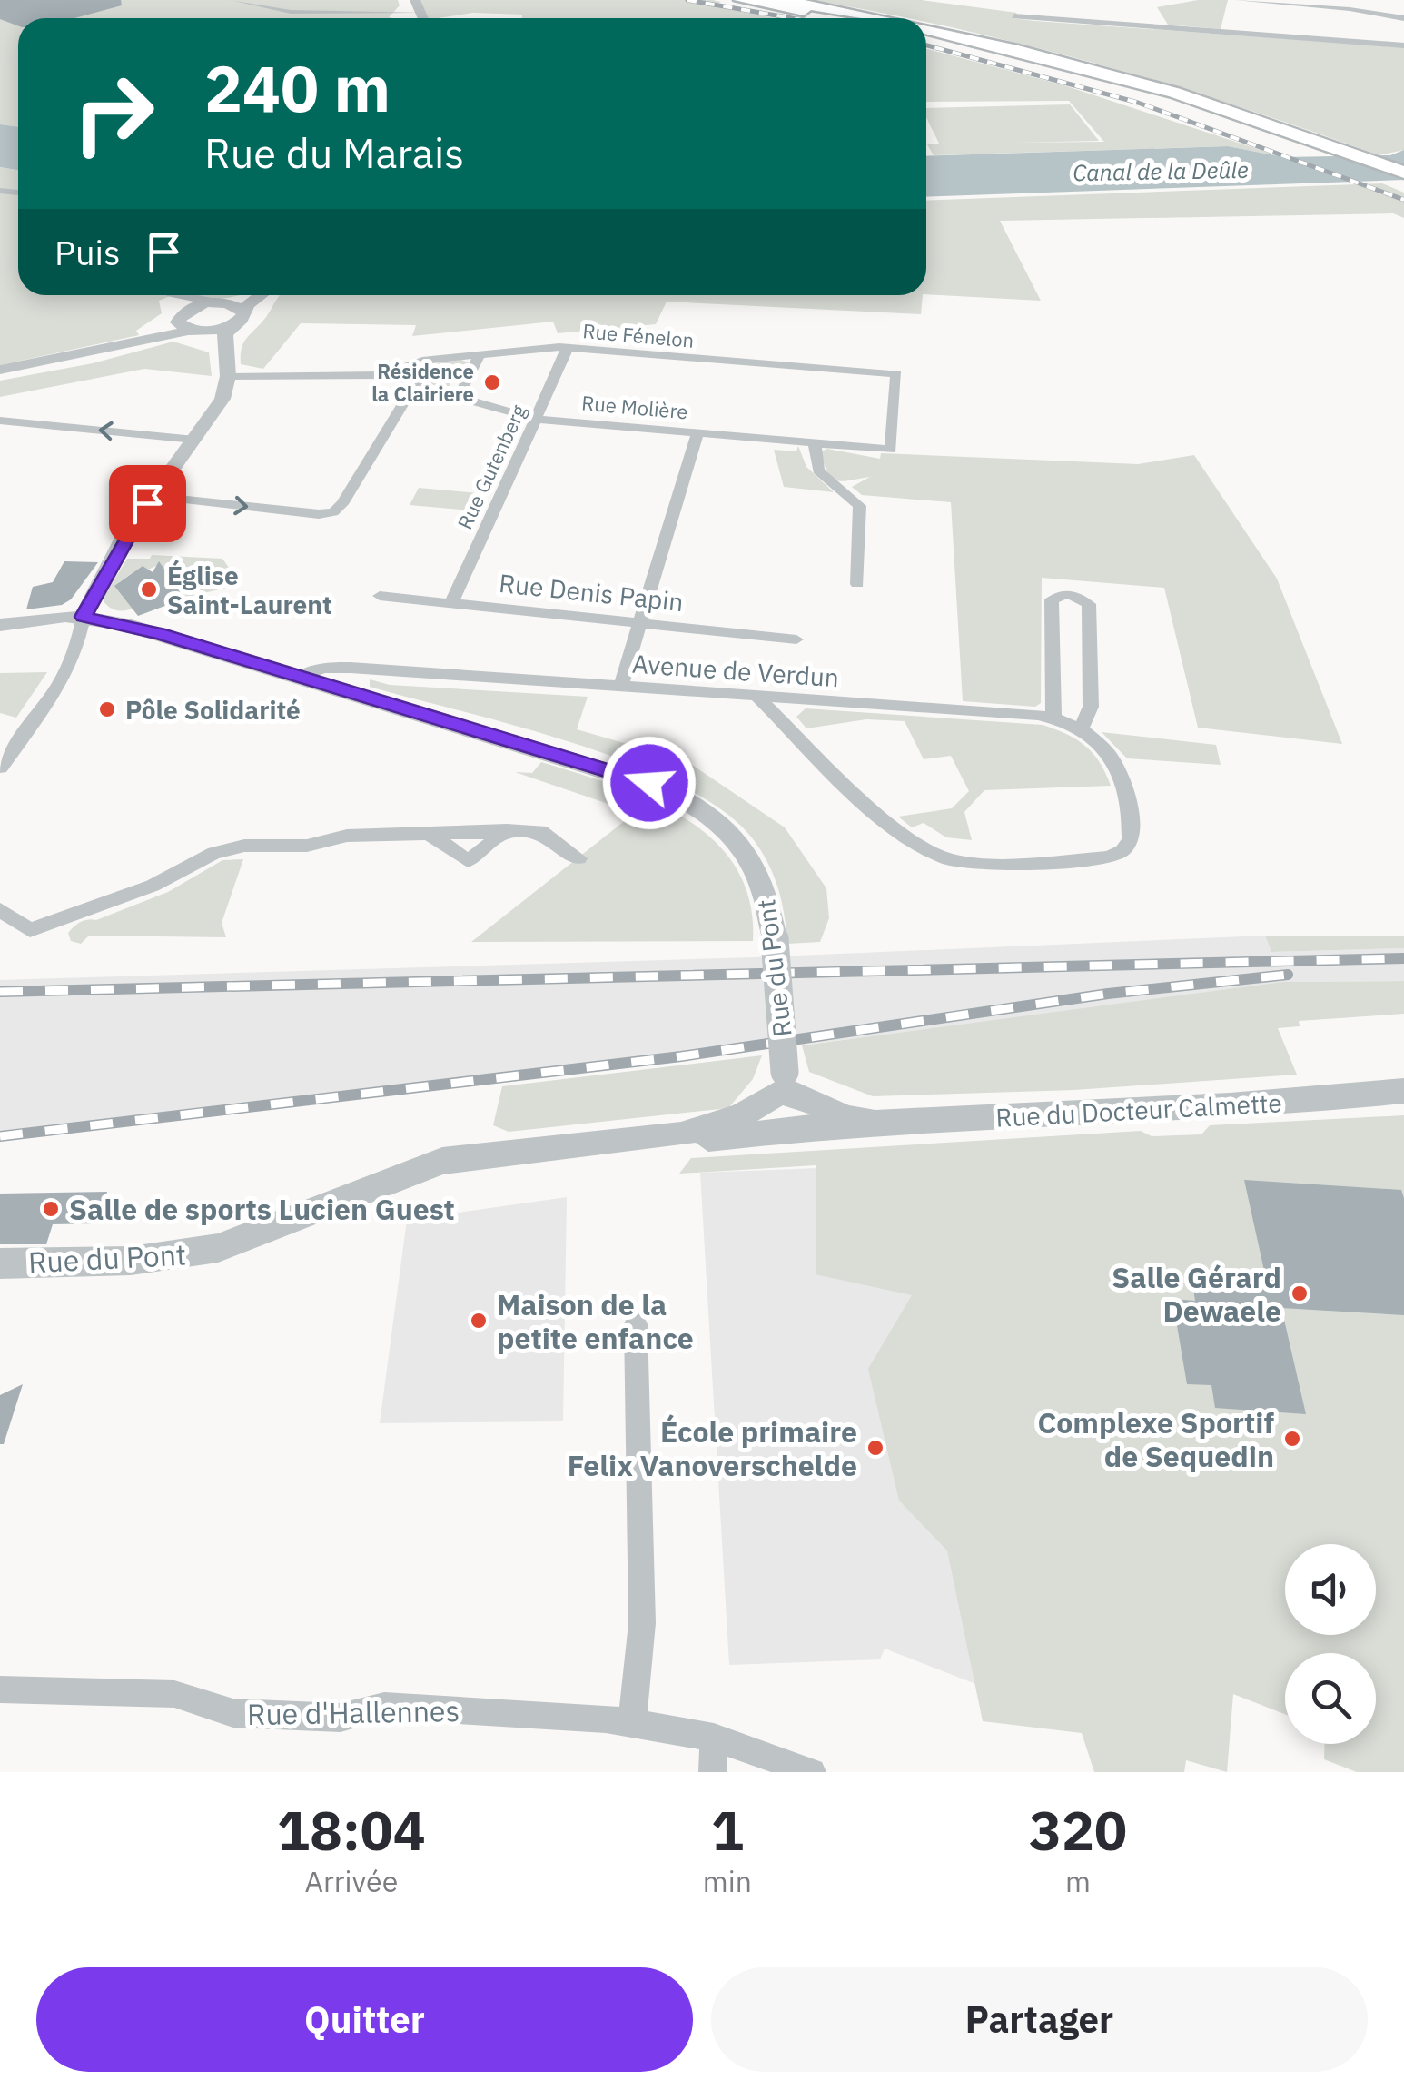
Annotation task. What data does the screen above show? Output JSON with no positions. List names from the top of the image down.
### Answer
{
  "streets": {
    "street": [
      "Rue Fénelon",
      "Rue Molière",
      "Rue Gutenberg",
      "Rue Denis Papin",
      "Avenue de Verdun",
      "Rue du Pont",
      "Rue du Docteur Calmette",
      "Rue d'Hallennes"
    ]
  },
  "crossings": [
    ["Rue Fénelon", "Rue Molière"],
    ["Rue Fénelon", "Rue Gutenberg"],
    ["Rue Molière", "Rue Gutenberg"],
    ["Rue Gutenberg", "Rue Denis Papin"],
    ["Avenue de Verdun", "Rue du Pont"],
    ["Rue du Pont", "Rue du Docteur Calmette"]
  ],
  "water": ["Canal de la Deûle"],
  "places": [
    "Résidence la Clairiere",
    "Église Saint-Laurent",
    "Pôle Solidarité",
    "Salle de sports Lucien Guest",
    "Salle Gérard Dewaele",
    "Maison de la petite enfance",
    "Complexe Sportif de Sequedin",
    "École primaire Felix Vanoverschelde"
  ],
  "page": {
    "turn": ["240 m", "Rue du Marais"],
    "then": "Puis",
    "eta": [
      "18:04",
      "Arrivée",
      "1",
      "min",
      "320",
      "m"
    ],
    "buttons": ["Quitter", "Partager"]
  }
}
